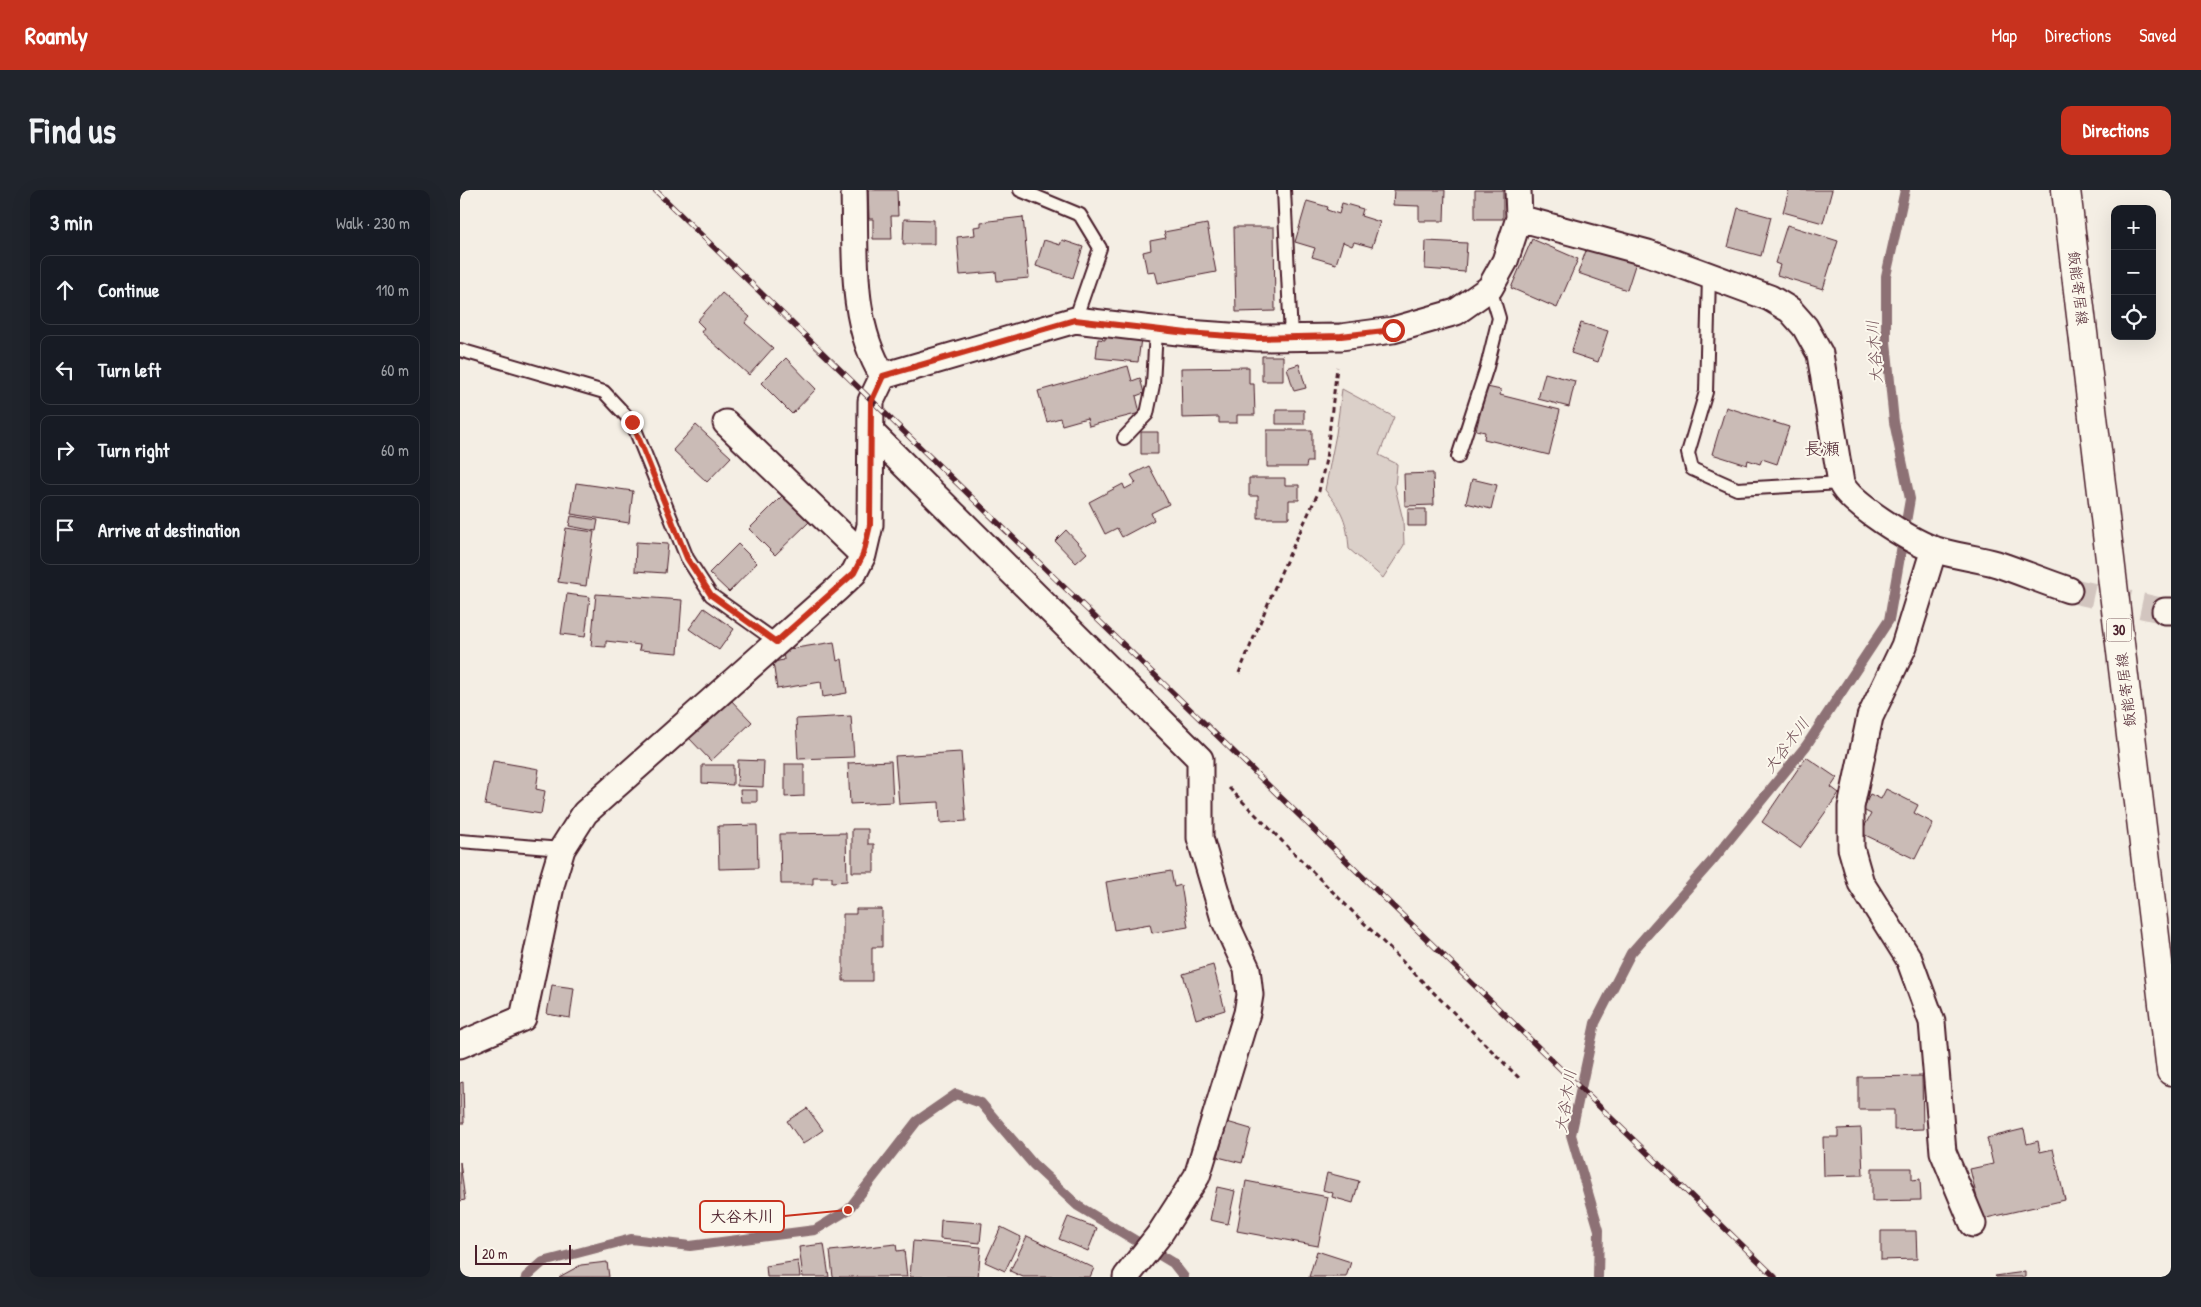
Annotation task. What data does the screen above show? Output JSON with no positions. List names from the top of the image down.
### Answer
{
  "streets": {
    "main road": ["飯能寄居線", "30"]
  },
  "districts": ["長瀬"],
  "water": ["大谷木川"],
  "places": ["大谷木川"],
  "scale_bar": "20 m",
  "page": {
    "header": "Roamly",
    "nav": ["Map", "Directions", "Saved"],
    "buttons": "Directions",
    "title": "Find us",
    "heading": ["3 min", "Walk · 230 m"],
    "map_buttons": ["+", "−"],
    "list": [
      ["Continue", "110 m"],
      ["Turn left", "60 m"],
      ["Turn right", "60 m"],
      "Arrive at destination"
    ],
    "scale": "20 m"
  }
}
